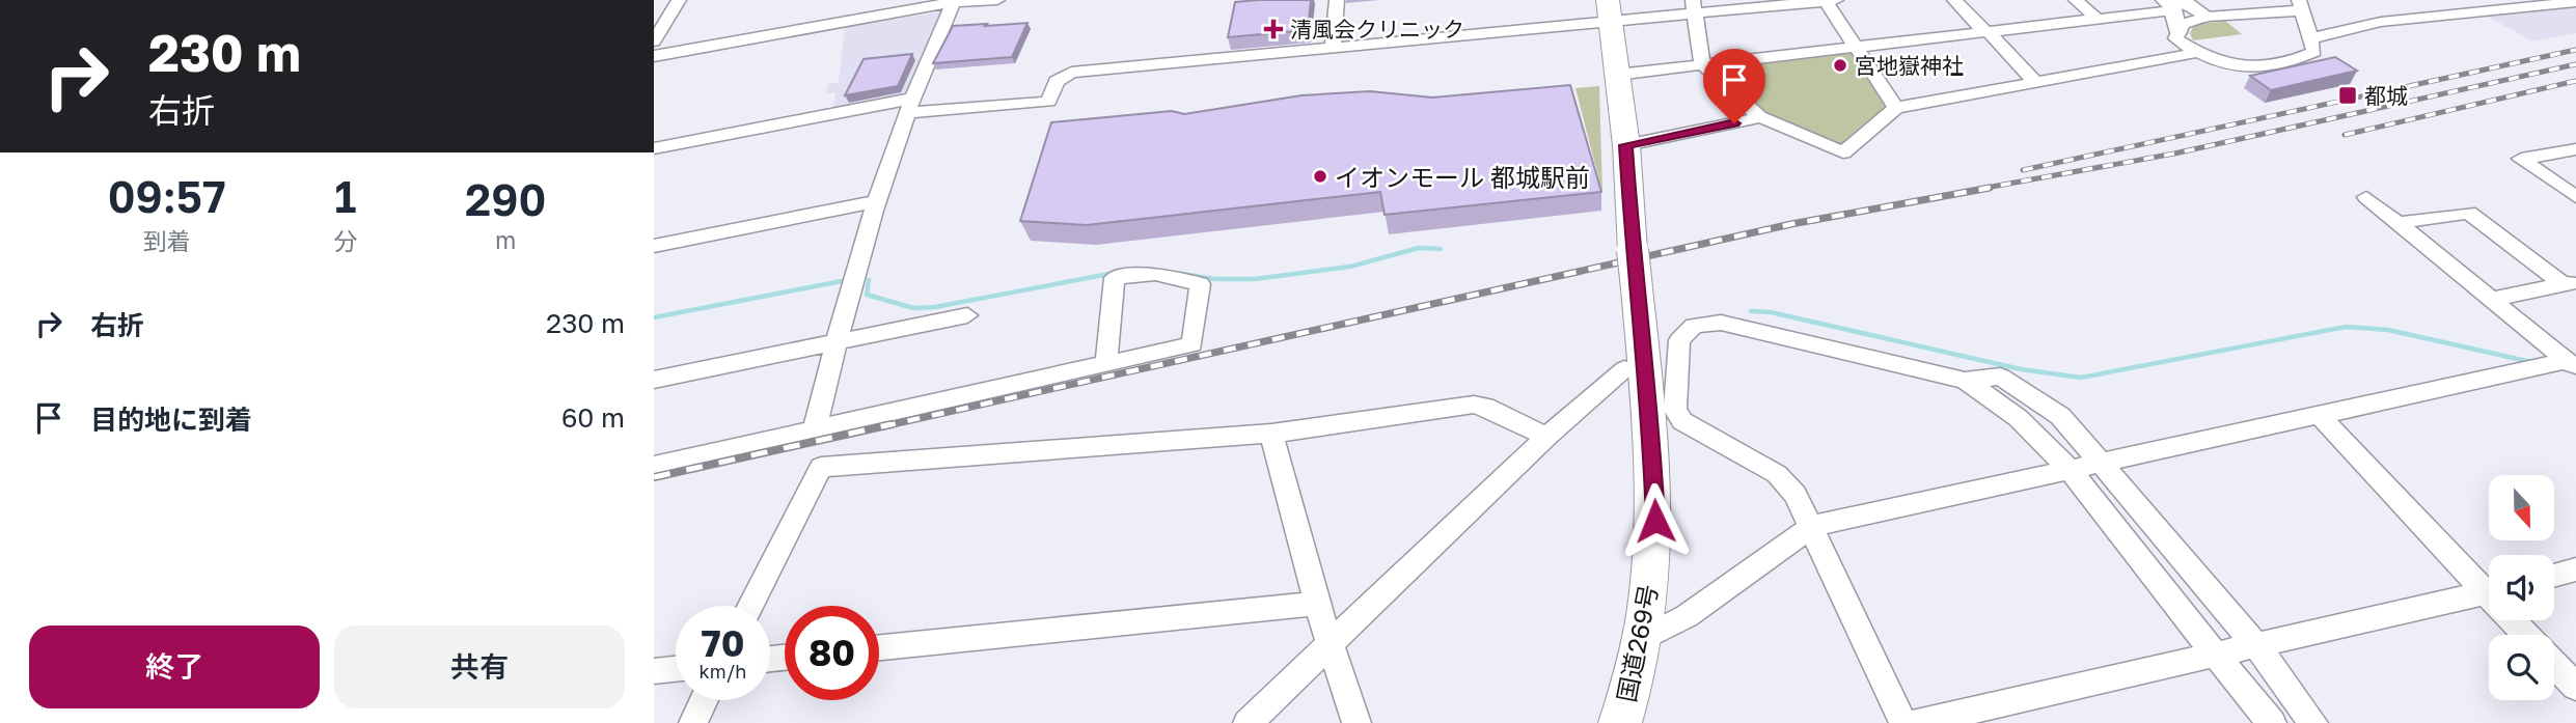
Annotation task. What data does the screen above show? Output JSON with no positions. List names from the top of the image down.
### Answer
{
  "streets": {
    "highway": ["国道269号"]
  },
  "places": {
    "health": ["清風会クリニック"],
    "other": ["宮地嶽神社", "イオンモール 都城駅前"],
    "transit": ["都城"]
  },
  "north": "bottom",
  "page": {
    "turn": ["230 m", "右折"],
    "eta": [
      "09:57",
      "到着",
      "1",
      "分",
      "290",
      "m"
    ],
    "list": [
      {
        "name": "右折",
        "value": "230 m"
      },
      {
        "name": "目的地に到着",
        "value": "60 m"
      }
    ],
    "speed": "70 km/h",
    "limit": "80",
    "buttons": ["終了", "共有"]
  }
}
